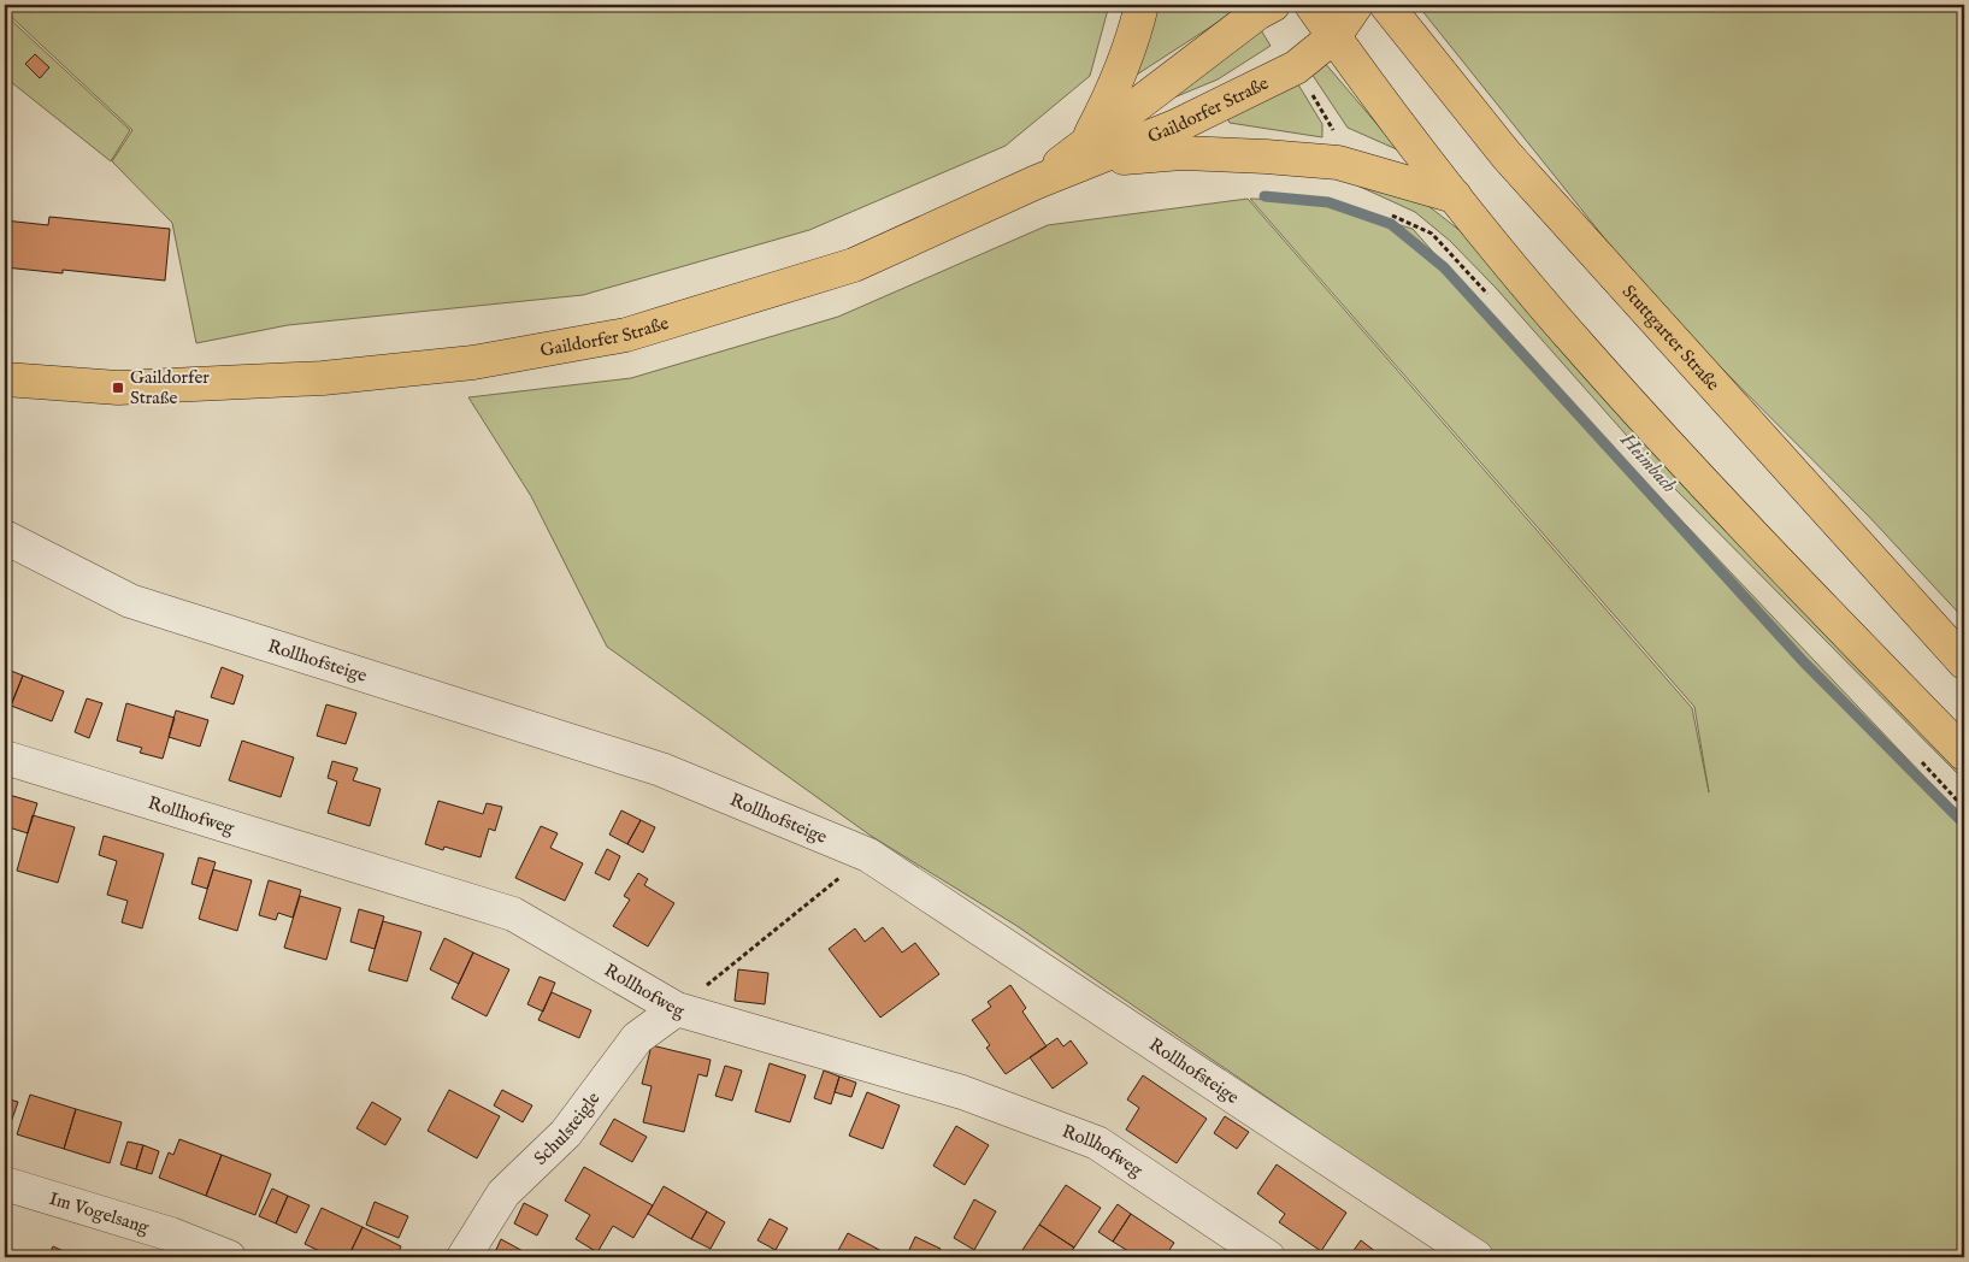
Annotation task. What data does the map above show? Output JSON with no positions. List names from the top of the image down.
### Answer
{
  "streets": {
    "main road": ["Gaildorfer Straße", "Stuttgarter Straße"],
    "street": [
      "Rollhofsteige",
      "Rollhofweg",
      "Schulsteigle",
      "Im Vogelsang"
    ]
  },
  "crossings": [
    ["Rollhofweg", "Schulsteigle"]
  ],
  "water": ["Heimbach"],
  "places": {
    "transit": ["Gaildorfer Straße"]
  }
}
